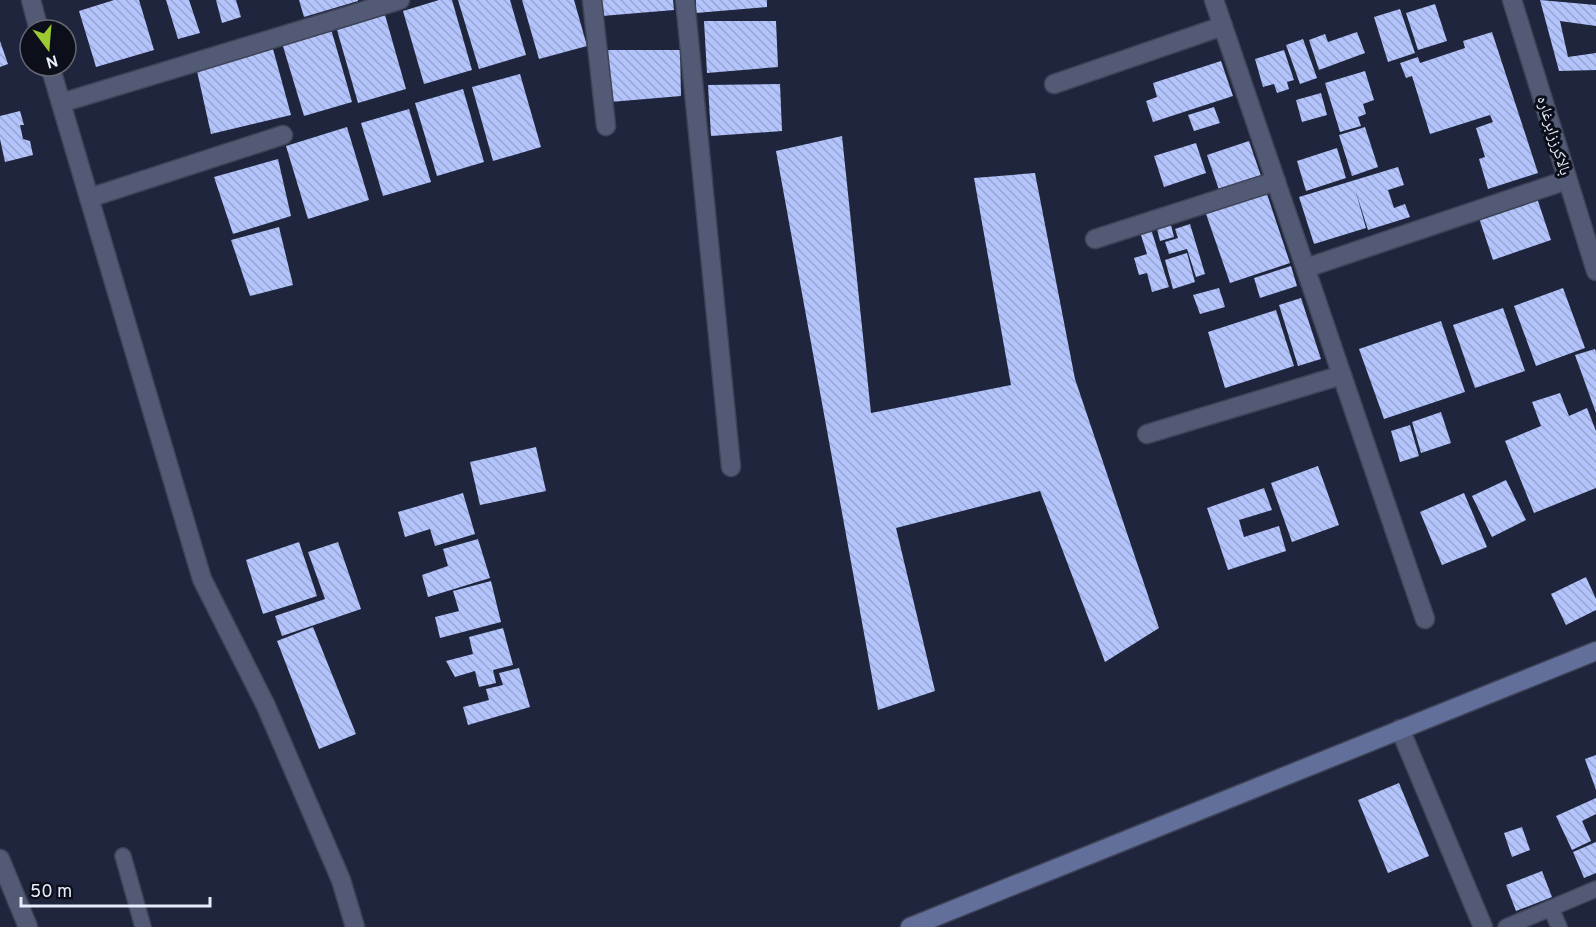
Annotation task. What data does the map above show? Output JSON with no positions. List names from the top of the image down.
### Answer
{
  "streets": {
    "street": ["بالاکرززابرغاره"]
  },
  "scale_bar": "50 m",
  "north": "bottom"
}
